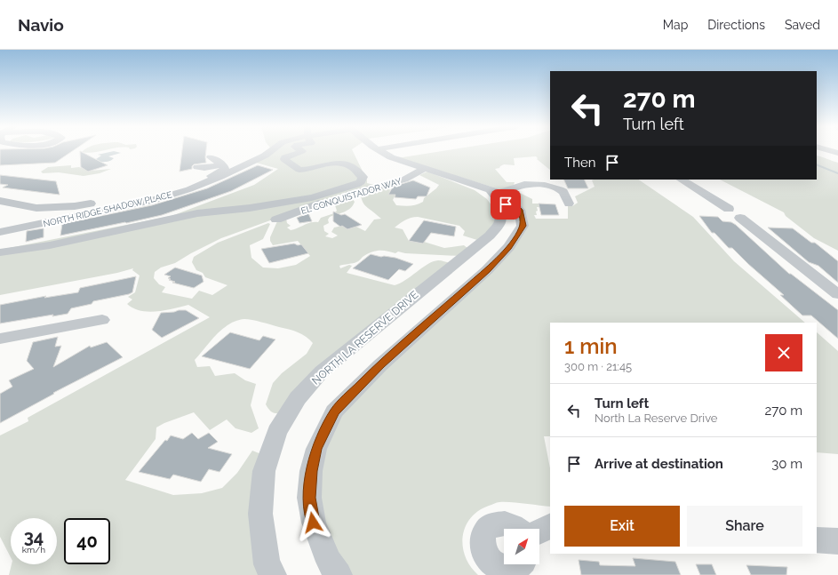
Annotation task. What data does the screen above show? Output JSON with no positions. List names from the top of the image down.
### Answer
{
  "streets": {
    "street": ["EL CONQUISTADOR WAY", "NORTH RIDGE SHADOW PLACE", "NORTH LA RESERVE DRIVE"]
  },
  "north": "top right",
  "page": {
    "header": "Navio",
    "nav": ["Map", "Directions", "Saved"],
    "turn": ["270 m", "Turn left"],
    "then": "Then",
    "heading": ["1 min", "300 m · 21:45"],
    "list": [
      {
        "name": "Turn left",
        "note": "North La Reserve Drive",
        "value": "270 m"
      },
      {
        "name": "Arrive at destination",
        "value": "30 m"
      }
    ],
    "buttons": ["Exit", "Share"],
    "speed": "34 km/h",
    "limit": "40"
  }
}
